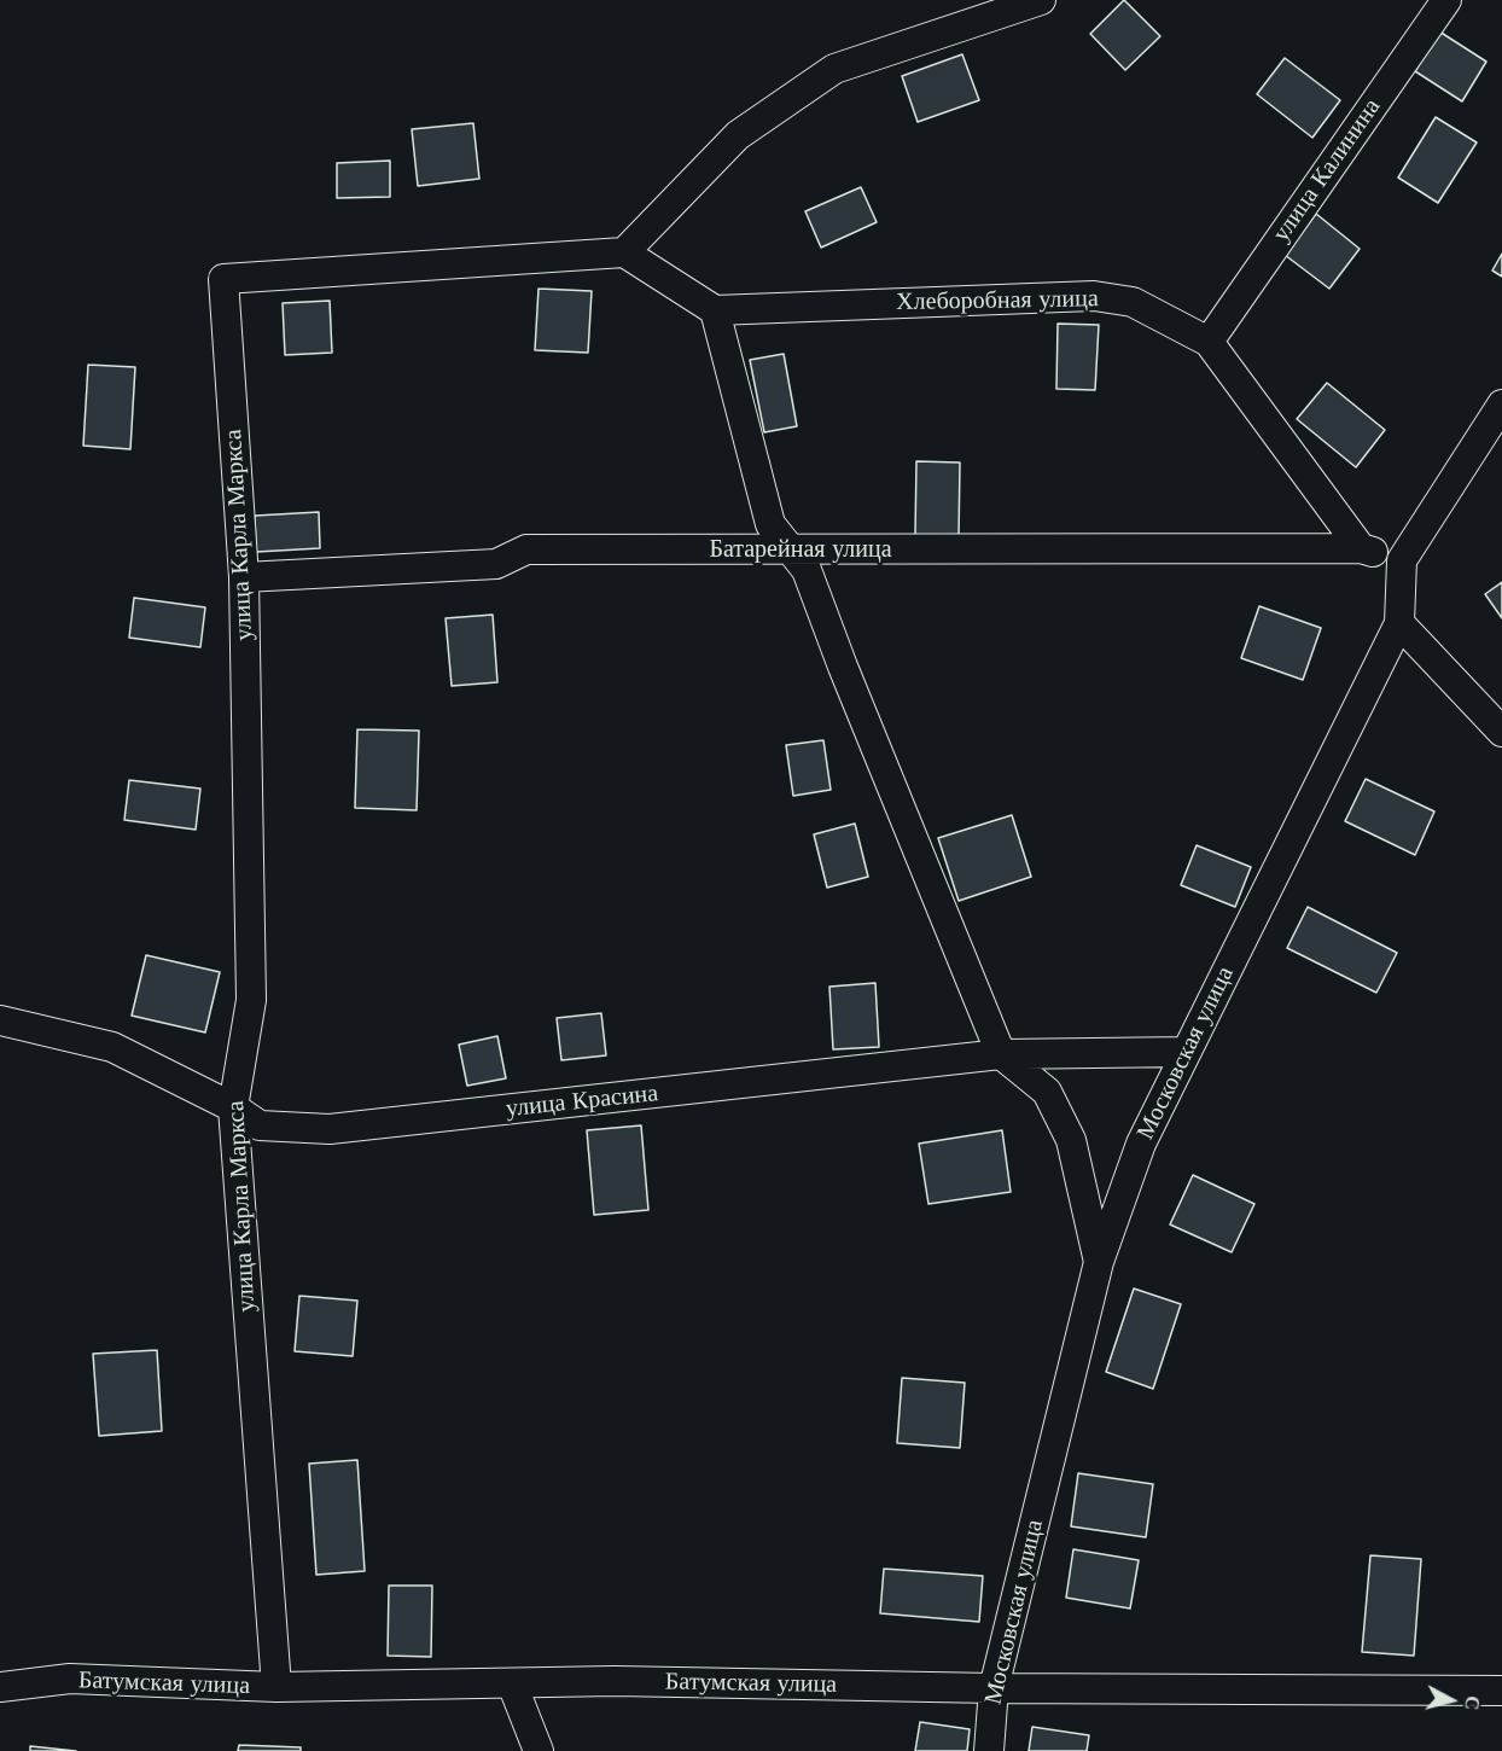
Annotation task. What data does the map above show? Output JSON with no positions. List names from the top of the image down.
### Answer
{
  "streets": {
    "street": [
      "улица Калинина",
      "Хлеборобная улица",
      "улица Карла Маркса",
      "Батарейная улица",
      "Московская улица",
      "улица Красина",
      "Батумская улица"
    ]
  },
  "crossings": [
    ["улица Калинина", "Хлеборобная улица"],
    ["Хлеборобная улица", "Батарейная улица"],
    ["улица Карла Маркса", "Батарейная улица"],
    ["улица Карла Маркса", "улица Красина"],
    ["улица Карла Маркса", "Батумская улица"],
    ["Московская улица", "улица Красина"],
    ["Московская улица", "Батумская улица"]
  ],
  "north": "right"
}
